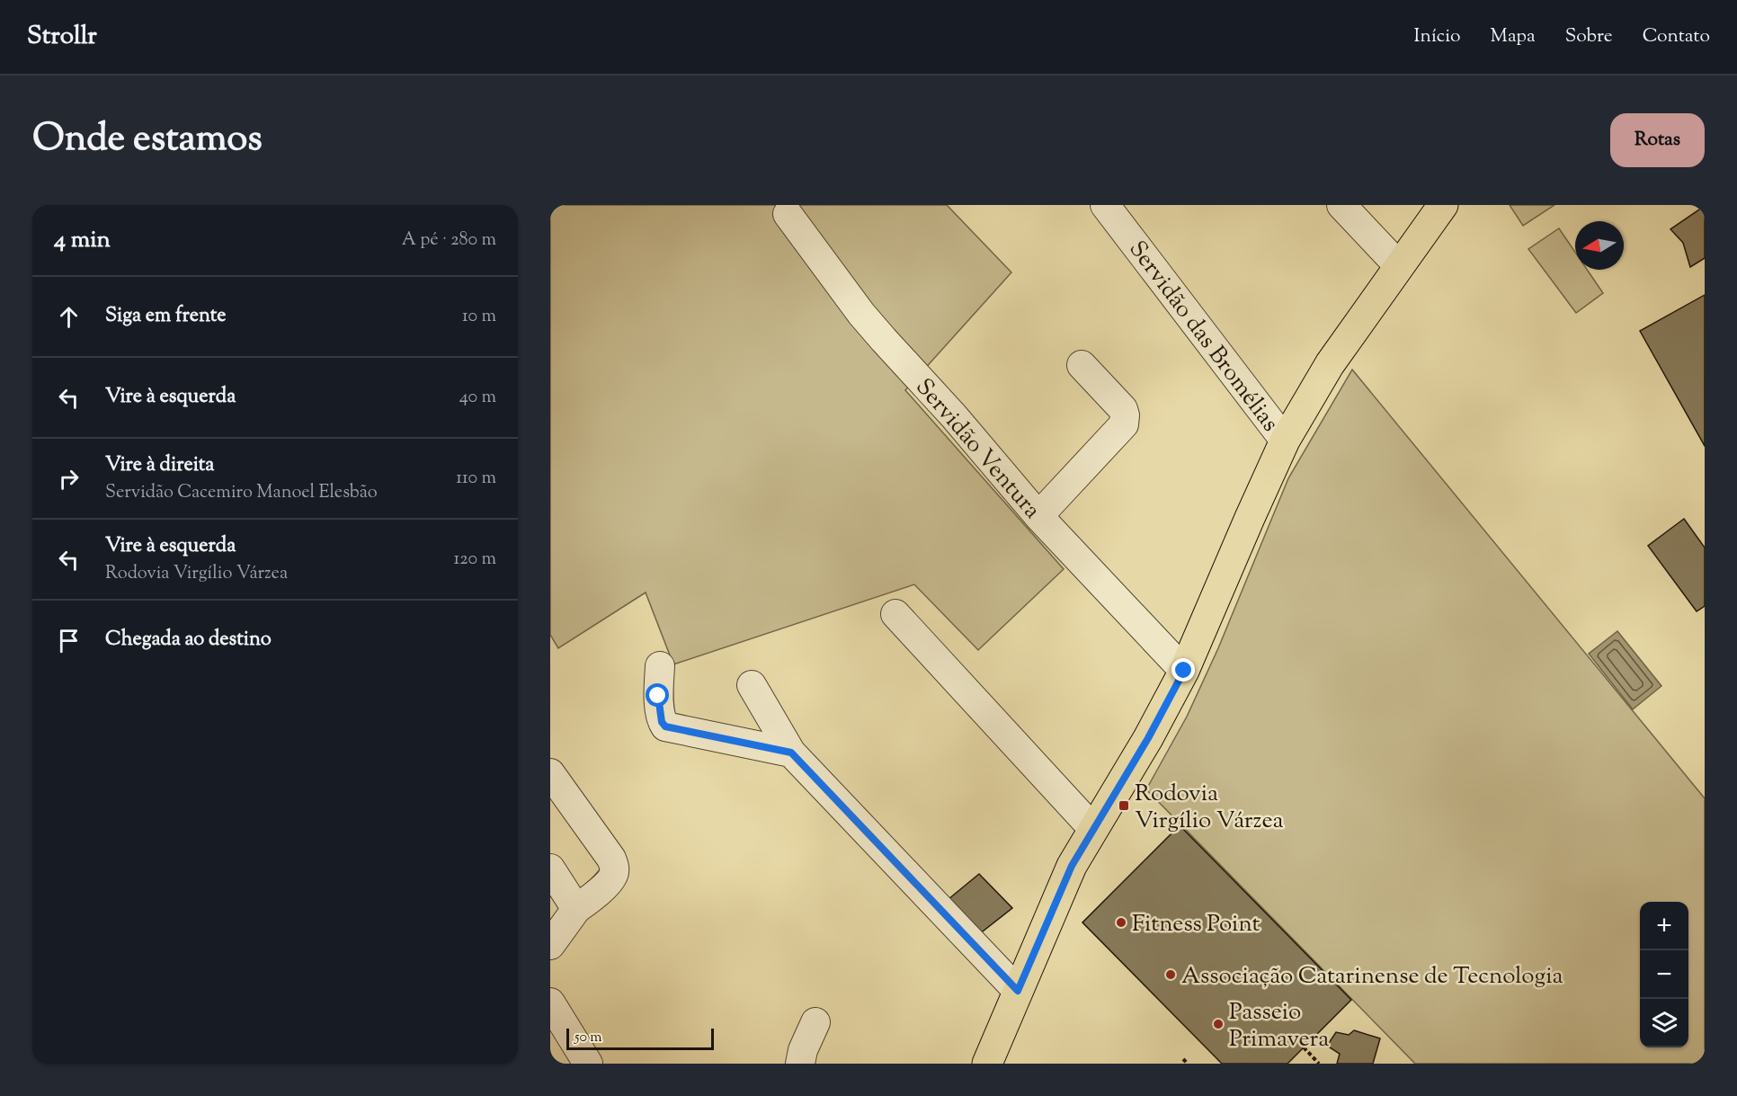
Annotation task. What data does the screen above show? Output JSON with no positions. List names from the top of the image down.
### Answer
{
  "streets": {
    "street": ["Servidão das Bromélias", "Servidão Ventura"]
  },
  "places": {
    "transit": ["Rodovia Virgílio Várzea"],
    "other": ["Fitness Point", "Associação Catarinense de Tecnologia", "Passeio Primavera"]
  },
  "scale_bar": "50 m",
  "north": "left",
  "page": {
    "header": "Strollr",
    "nav": [
      "Início",
      "Mapa",
      "Sobre",
      "Contato"
    ],
    "title": "Onde estamos",
    "buttons": "Rotas",
    "heading": ["4 min", "A pé · 280 m"],
    "list": [
      ["Siga em frente", "10 m"],
      ["Vire à esquerda", "40 m"],
      ["Vire à direita", "Servidão Cacemiro Manoel Elesbão", "110 m"],
      ["Vire à esquerda", "Rodovia Virgílio Várzea", "120 m"],
      "Chegada ao destino"
    ],
    "map_buttons": ["+", "−"],
    "scale": "50 m"
  }
}
